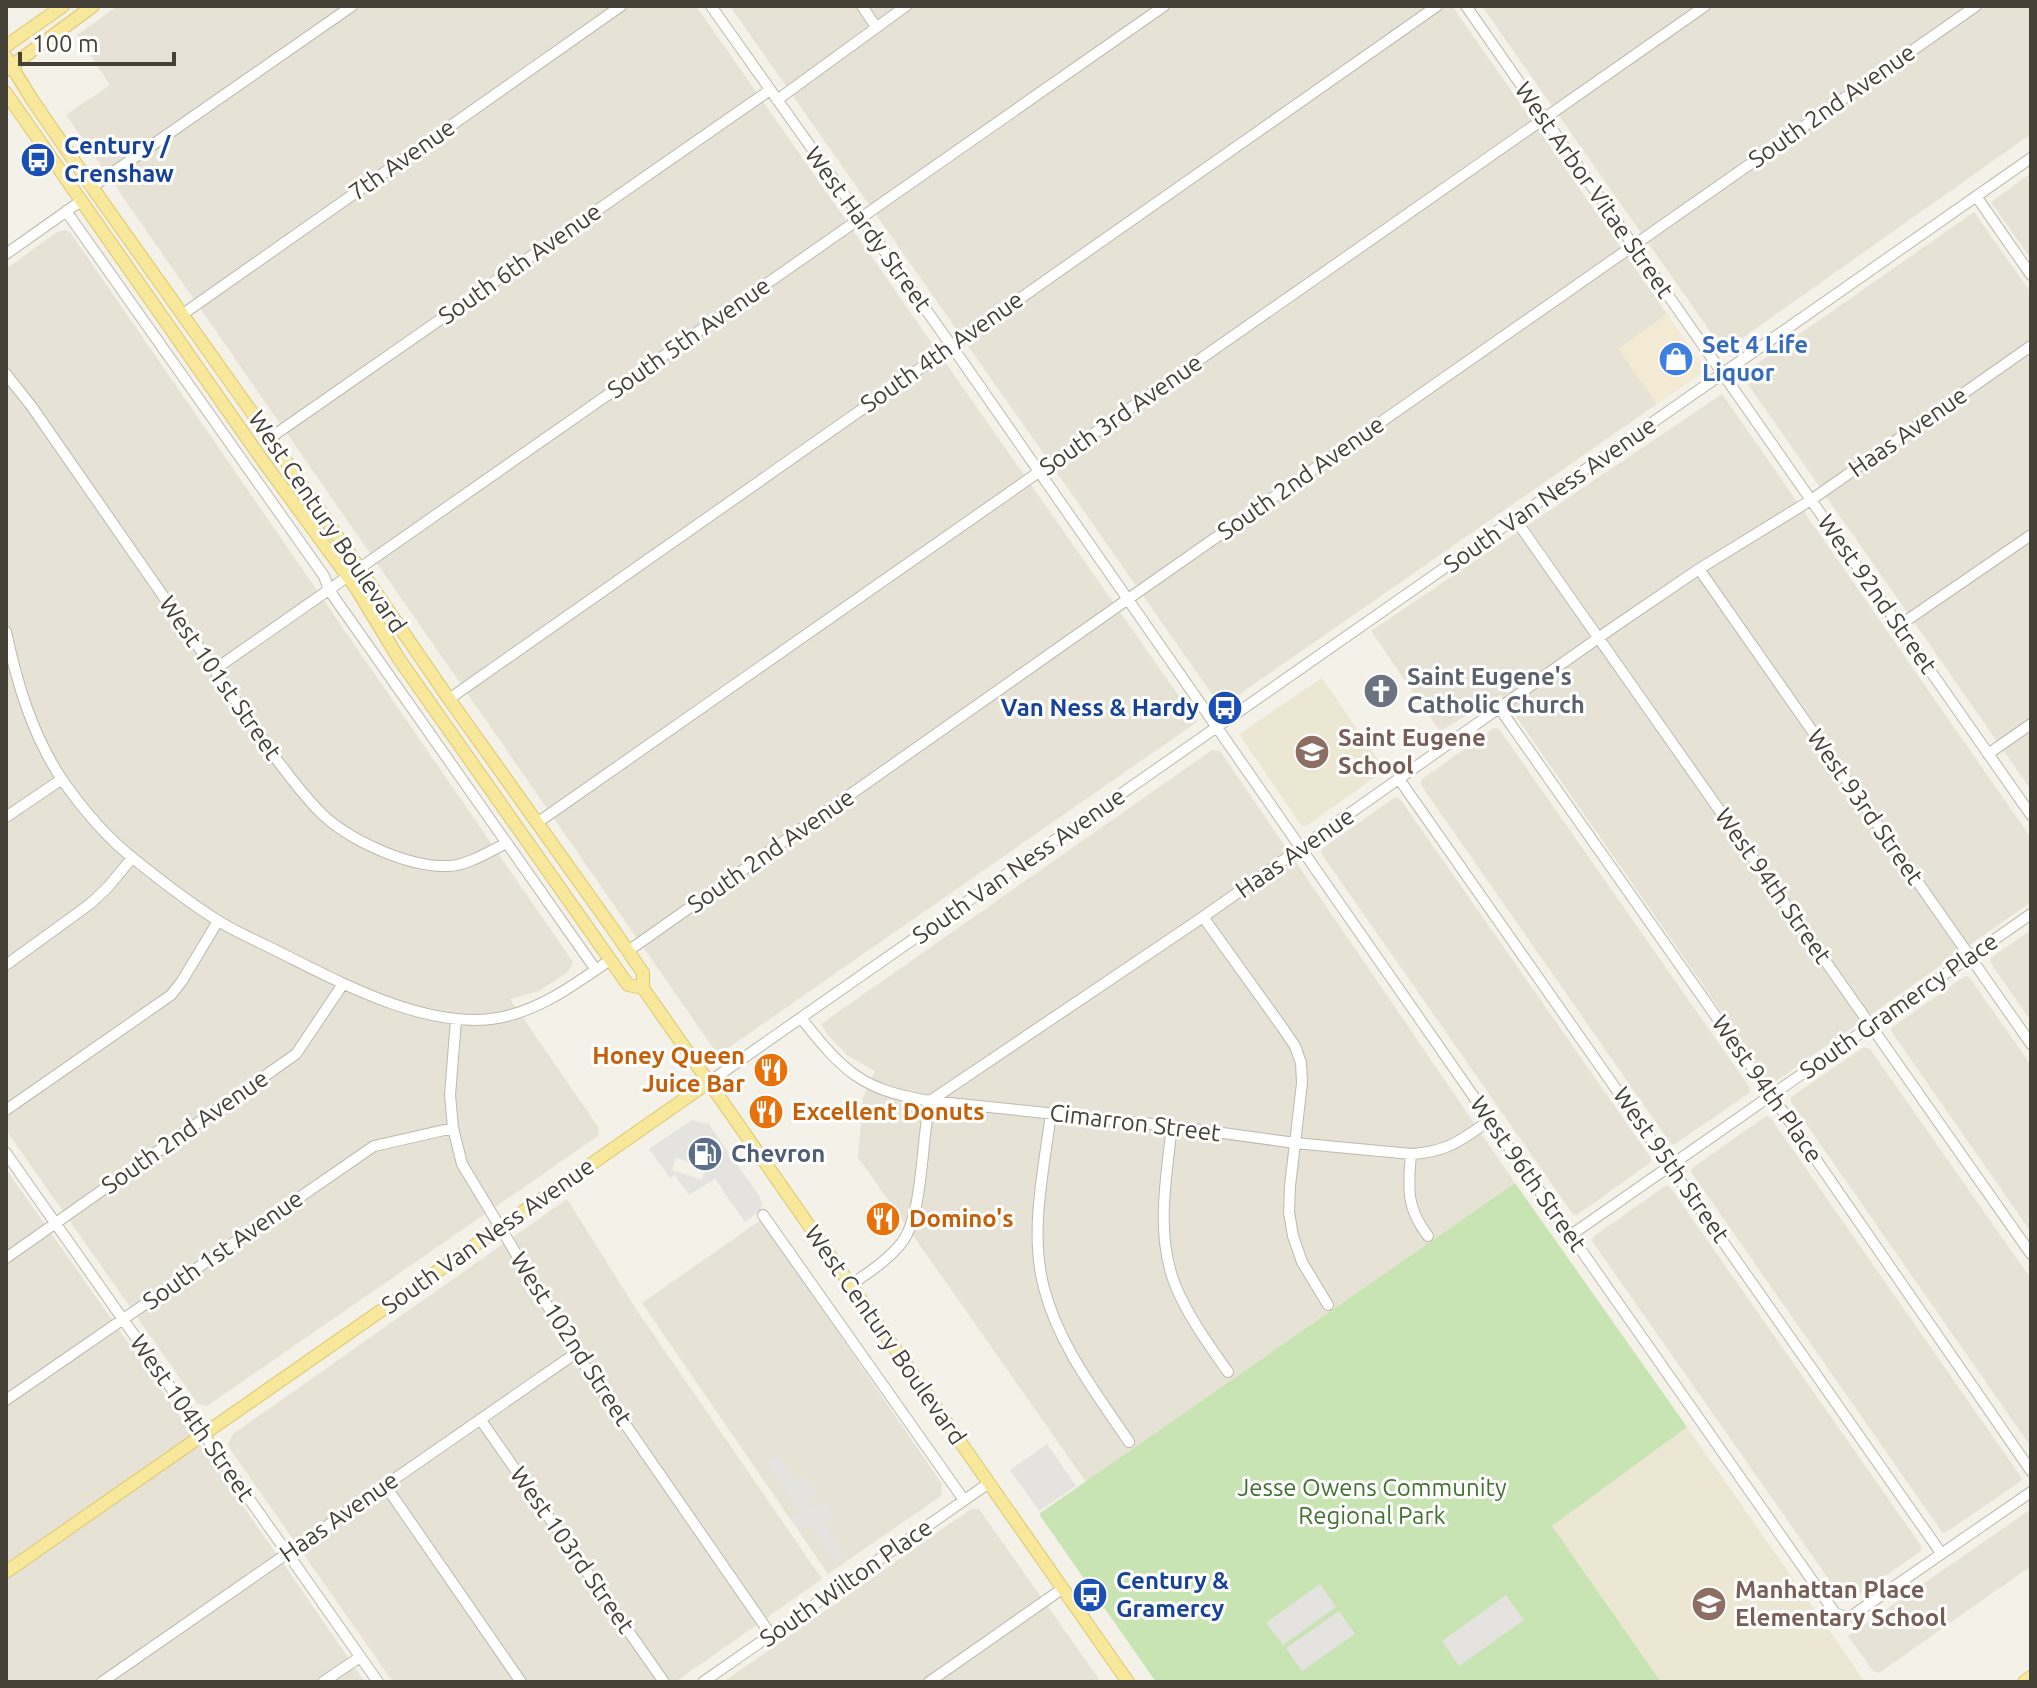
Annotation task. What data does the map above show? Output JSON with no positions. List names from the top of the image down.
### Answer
{
  "streets": {
    "main road": ["South Van Ness Avenue", "West Century Boulevard"],
    "street": [
      "South 2nd Avenue",
      "7th Avenue",
      "West Arbor Vitae Street",
      "West Hardy Street",
      "South 6th Avenue",
      "South 5th Avenue",
      "South 4th Avenue",
      "South 3rd Avenue",
      "Haas Avenue",
      "West 92nd Street",
      "West 101st Street",
      "West 93rd Street",
      "West 94th Street",
      "South Gramercy Place",
      "West 94th Place",
      "Cimarron Street",
      "West 95th Street",
      "West 96th Street",
      "South 1st Avenue",
      "West 102nd Street",
      "West 104th Street",
      "West 103rd Street",
      "South Wilton Place"
    ]
  },
  "crossings": [
    ["South 2nd Avenue", "West Arbor Vitae Street"],
    ["South 2nd Avenue", "West Hardy Street"],
    ["South 2nd Avenue", "West Century Boulevard"],
    ["South 2nd Avenue", "West 104th Street"],
    ["7th Avenue", "West Century Boulevard"],
    ["West Arbor Vitae Street", "South 3rd Avenue"],
    ["West Arbor Vitae Street", "South Van Ness Avenue"],
    ["West Arbor Vitae Street", "West 92nd Street"],
    ["West Hardy Street", "South 6th Avenue"],
    ["West Hardy Street", "South 5th Avenue"],
    ["West Hardy Street", "South 4th Avenue"],
    ["West Hardy Street", "South 3rd Avenue"],
    ["West Hardy Street", "South Van Ness Avenue"],
    ["West Hardy Street", "West 96th Street"],
    ["South 6th Avenue", "West Century Boulevard"],
    ["South 5th Avenue", "West Century Boulevard"],
    ["South 5th Avenue", "West 101st Street"],
    ["South 4th Avenue", "West Century Boulevard"],
    ["South 3rd Avenue", "West Century Boulevard"],
    ["Haas Avenue", "West 92nd Street"],
    ["Haas Avenue", "West 93rd Street"],
    ["Haas Avenue", "West 94th Street"],
    ["Haas Avenue", "West 94th Place"],
    ["Haas Avenue", "Cimarron Street"],
    ["Haas Avenue", "West 95th Street"],
    ["Haas Avenue", "West 96th Street"],
    ["Haas Avenue", "West 102nd Street"],
    ["Haas Avenue", "West 104th Street"],
    ["Haas Avenue", "West 103rd Street"],
    ["South Van Ness Avenue", "West Century Boulevard"],
    ["South Van Ness Avenue", "West 92nd Street"],
    ["South Van Ness Avenue", "West 94th Street"],
    ["South Van Ness Avenue", "Cimarron Street"],
    ["South Van Ness Avenue", "West 96th Street"],
    ["South Van Ness Avenue", "West 102nd Street"],
    ["South Van Ness Avenue", "West 104th Street"],
    ["West Century Boulevard", "West 101st Street"],
    ["West Century Boulevard", "South Wilton Place"],
    ["West 93rd Street", "South Gramercy Place"],
    ["West 94th Street", "South Gramercy Place"],
    ["South Gramercy Place", "West 94th Place"],
    ["South Gramercy Place", "West 95th Street"],
    ["South Gramercy Place", "West 96th Street"],
    ["Cimarron Street", "West 96th Street"],
    ["West 95th Street", "West 96th Street"],
    ["South 1st Avenue", "West 102nd Street"],
    ["South 1st Avenue", "West 104th Street"],
    ["West 102nd Street", "South Wilton Place"]
  ],
  "parks": ["Jesse Owens Community Regional Park"],
  "places": {
    "bus stop": ["Century / Crenshaw", "Van Ness & Hardy", "Century & Gramercy"],
    "shop": ["Set 4 Life Liquor"],
    "church": ["Saint Eugene's Catholic Church"],
    "school or university": ["Saint Eugene School", "Manhattan Place Elementary School"],
    "restaurant": ["Honey Queen Juice Bar", "Excellent Donuts", "Domino's"],
    "fuel station": ["Chevron"]
  },
  "scale_bar": "100 m"
}
